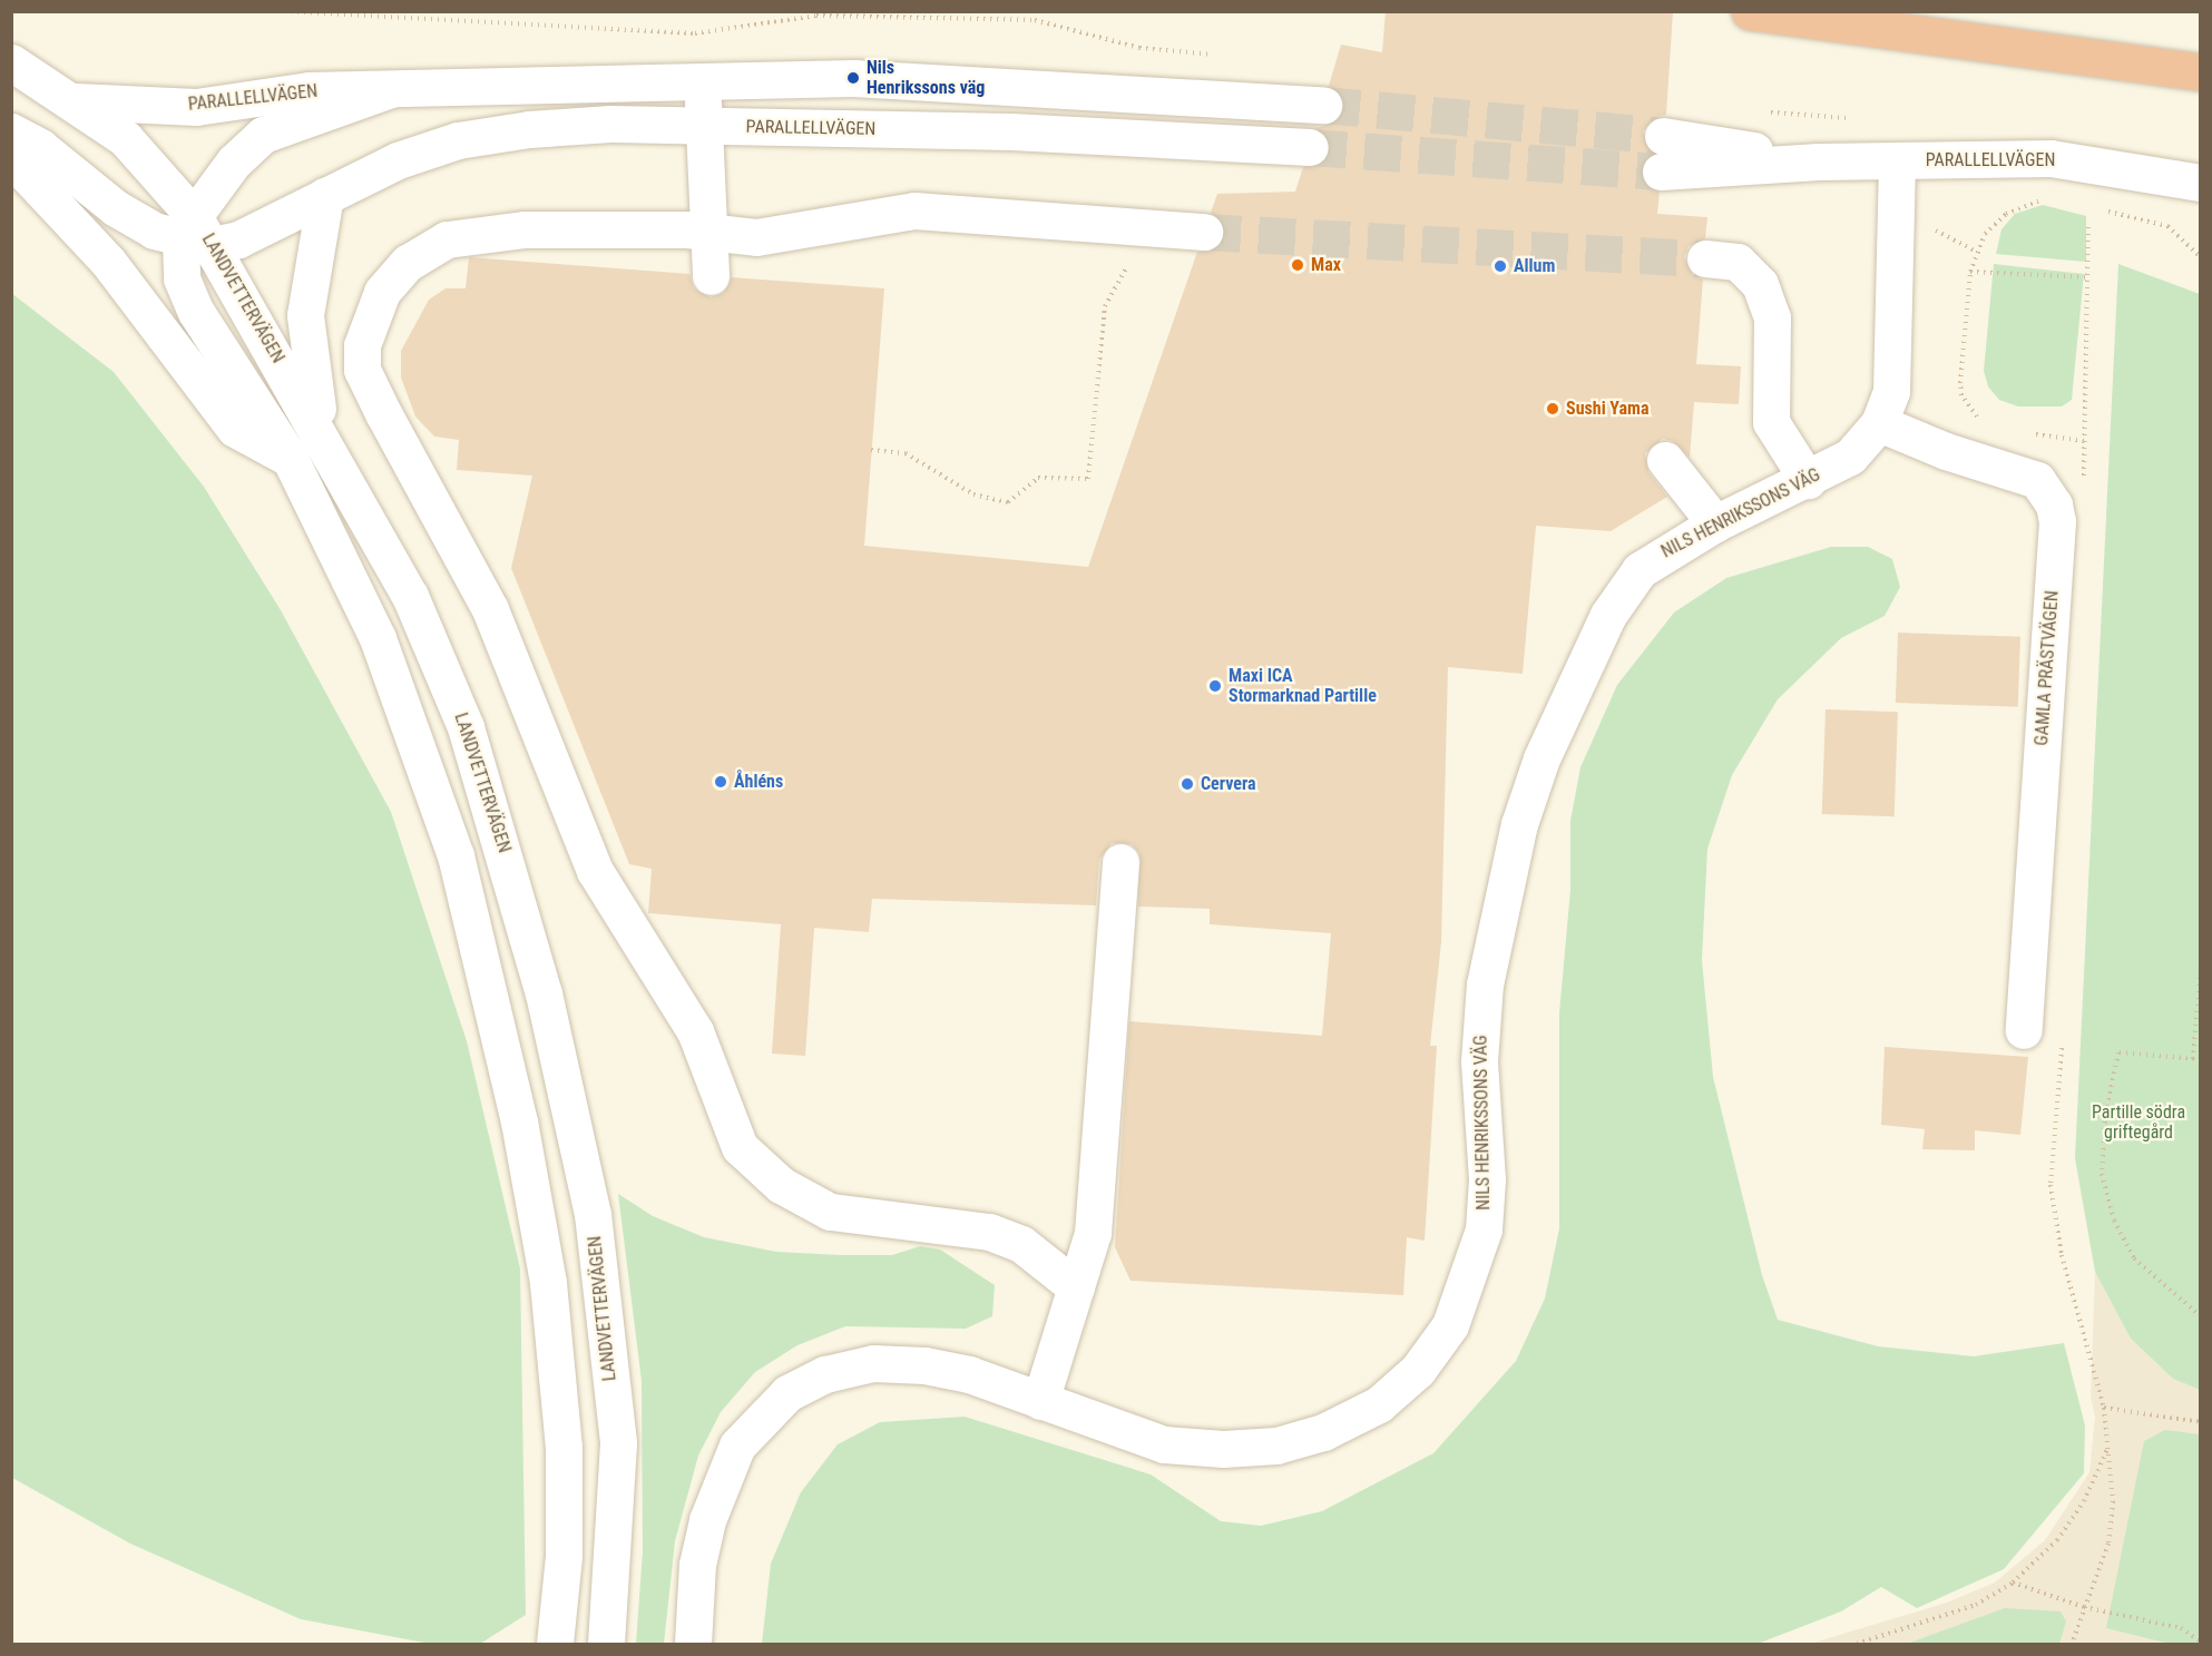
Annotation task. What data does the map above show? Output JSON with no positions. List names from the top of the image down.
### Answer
{
  "streets": {
    "street": [
      "PARALLELLVÄGEN",
      "LANDVETTERVÄGEN",
      "NILS HENRIKSSONS VÄG",
      "GAMLA PRÄSTVÄGEN"
    ]
  },
  "crossings": [
    ["PARALLELLVÄGEN", "LANDVETTERVÄGEN"],
    ["PARALLELLVÄGEN", "NILS HENRIKSSONS VÄG"],
    ["NILS HENRIKSSONS VÄG", "GAMLA PRÄSTVÄGEN"]
  ],
  "parks": ["Partille södra griftegård"],
  "places": [
    "Nils Henrikssons väg",
    "Max",
    "Allum",
    "Sushi Yama",
    "Maxi ICA Stormarknad Partille",
    "Åhléns",
    "Cervera"
  ]
}
